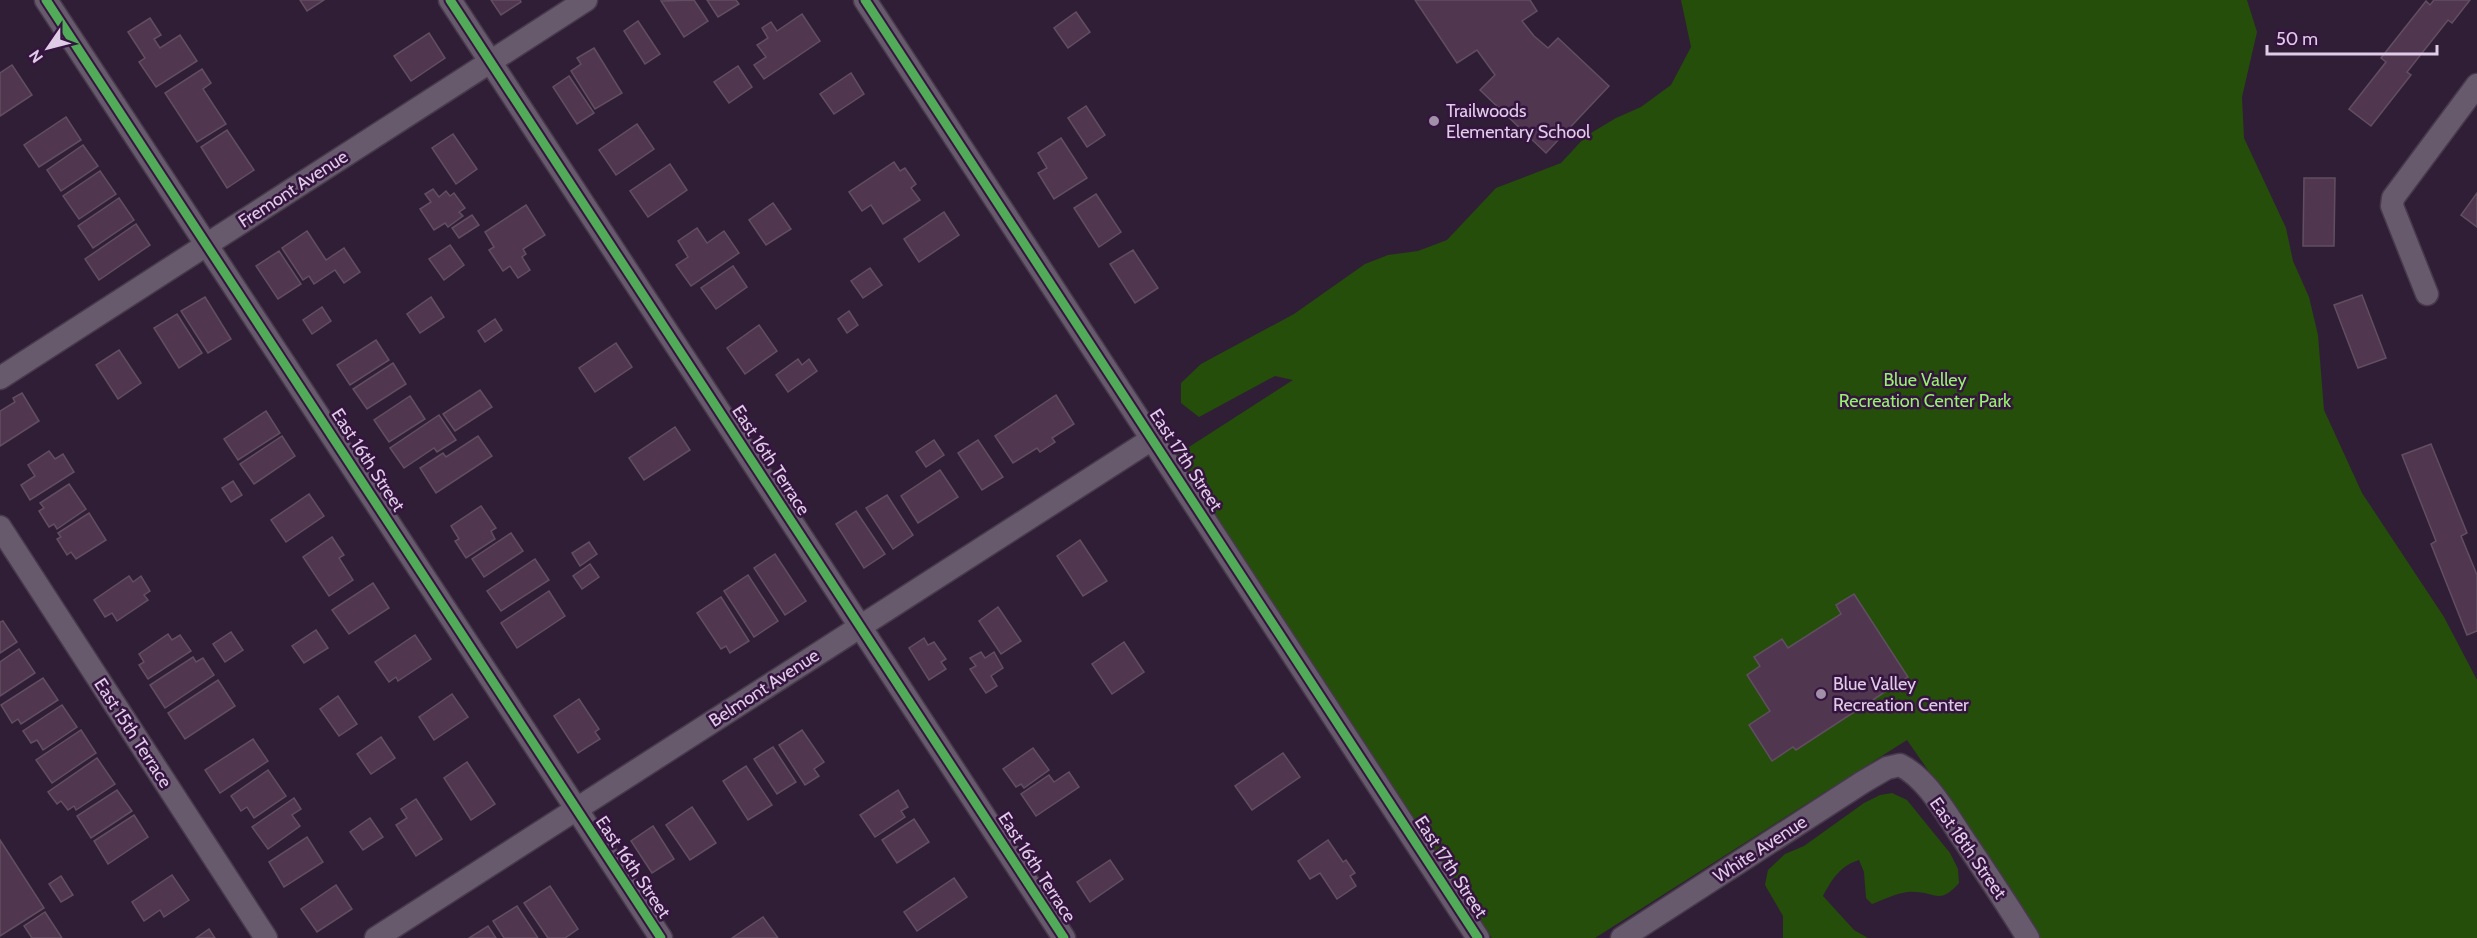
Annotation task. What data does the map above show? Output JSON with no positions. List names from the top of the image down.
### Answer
{
  "streets": {
    "street": [
      "Fremont Avenue",
      "East 16th Street",
      "East 16th Terrace",
      "East 17th Street",
      "Belmont Avenue",
      "East 15th Terrace",
      "East 18th Street",
      "White Avenue"
    ]
  },
  "crossings": [
    ["Fremont Avenue", "East 16th Street"],
    ["Fremont Avenue", "East 16th Terrace"],
    ["East 16th Street", "Belmont Avenue"],
    ["East 16th Terrace", "Belmont Avenue"],
    ["East 17th Street", "Belmont Avenue"],
    ["East 18th Street", "White Avenue"]
  ],
  "parks": ["Blue Valley Recreation Center Park"],
  "places": ["Trailwoods Elementary School", "Blue Valley Recreation Center"],
  "scale_bar": "50 m",
  "north": "bottom left"
}
